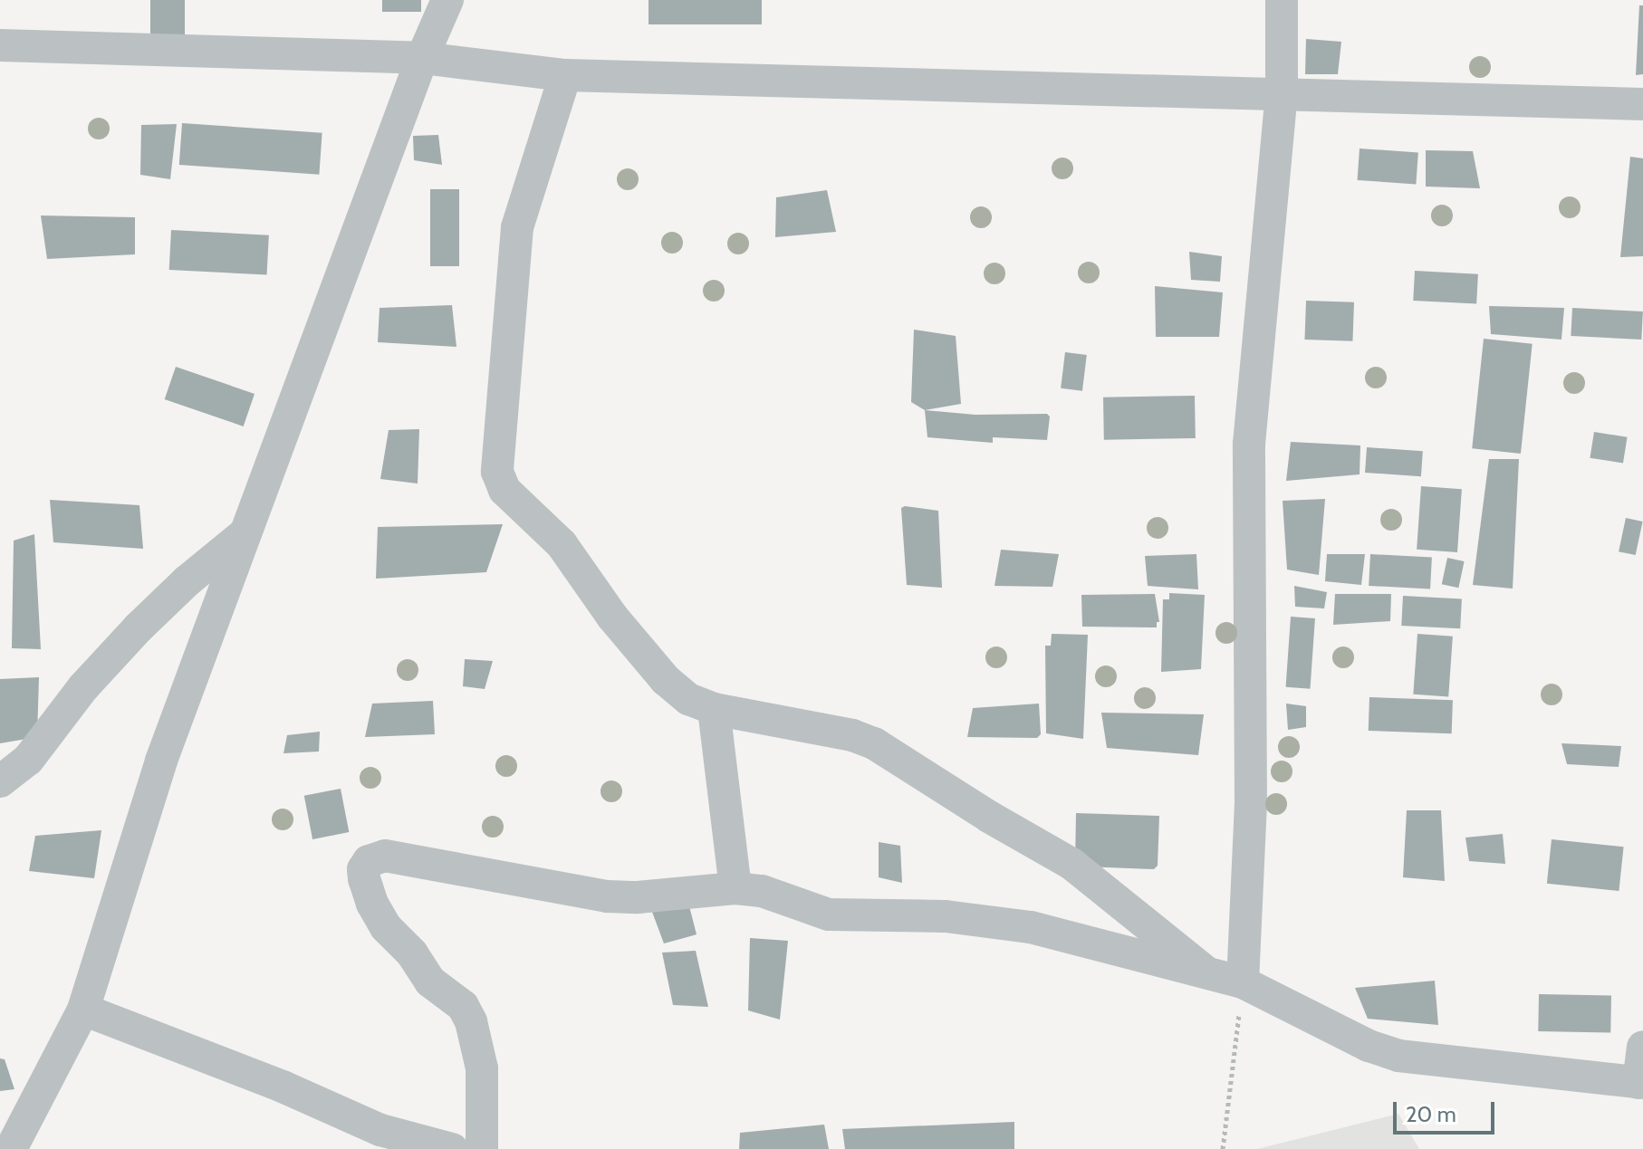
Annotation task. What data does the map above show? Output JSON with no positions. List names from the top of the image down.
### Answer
{
  "scale_bar": "20 m"
}
